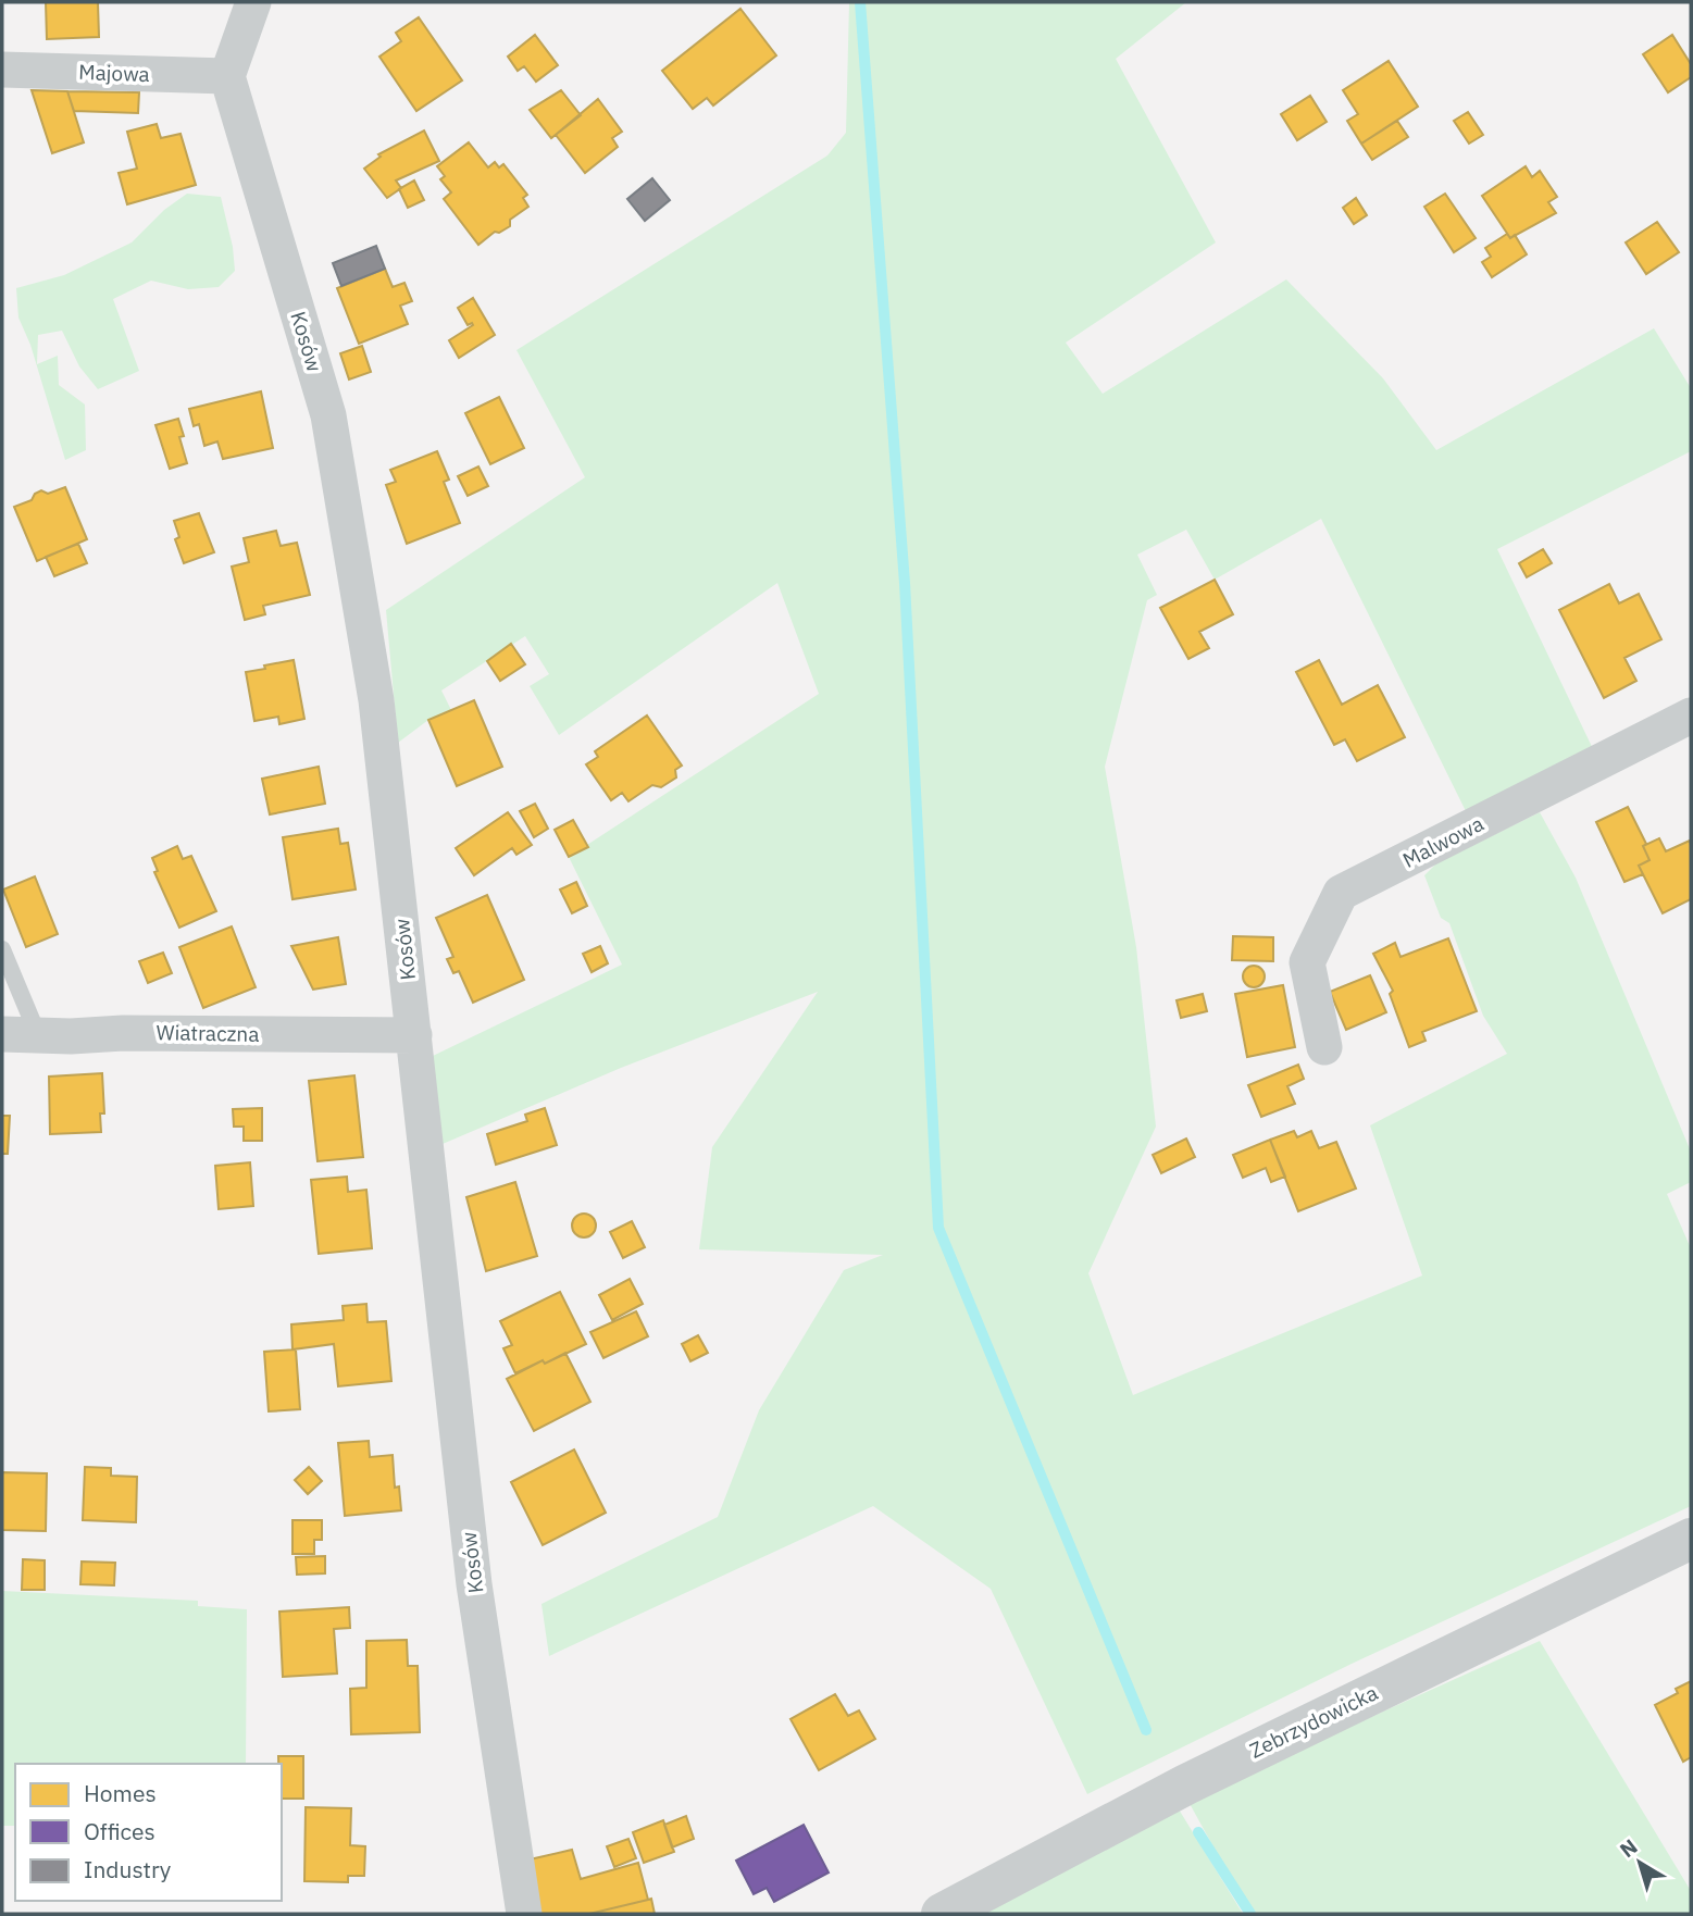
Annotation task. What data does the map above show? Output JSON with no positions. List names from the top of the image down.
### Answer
{
  "streets": {
    "street": [
      "Majowa",
      "Kosów",
      "Malwowa",
      "Wiatraczna",
      "Zebrzydowicka"
    ]
  },
  "crossings": [
    ["Majowa", "Kosów"],
    ["Kosów", "Wiatraczna"]
  ],
  "legend": ["Homes", "Offices", "Industry"],
  "north": "top left"
}
